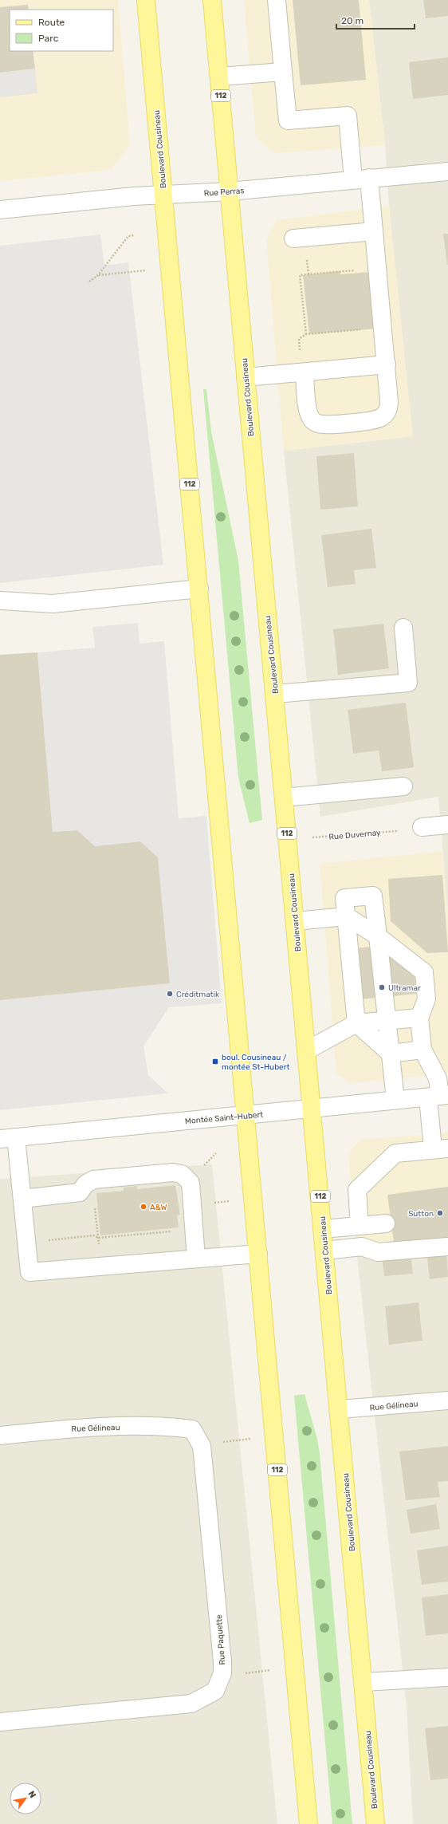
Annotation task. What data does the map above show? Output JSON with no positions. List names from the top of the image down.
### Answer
{
  "streets": {
    "main road": ["112", "Boulevard Cousineau"],
    "street": [
      "Rue Perras",
      "Montée Saint-Hubert",
      "Rue Gélineau",
      "Rue Paquette"
    ],
    "path": ["Rue Duvernay"]
  },
  "crossings": [
    ["Boulevard Cousineau", "Rue Perras"],
    ["Boulevard Cousineau", "Montée Saint-Hubert"],
    ["Boulevard Cousineau", "Rue Gélineau"],
    ["Rue Gélineau", "Rue Paquette"]
  ],
  "places": {
    "other": [
      "Ultramar",
      "Créditmatik",
      "A&W",
      "Sutton"
    ],
    "transit": ["boul. Cousineau / montée St-Hubert"]
  },
  "legend": ["Route", "Parc"],
  "scale_bar": "20 m",
  "north": "top right"
}
